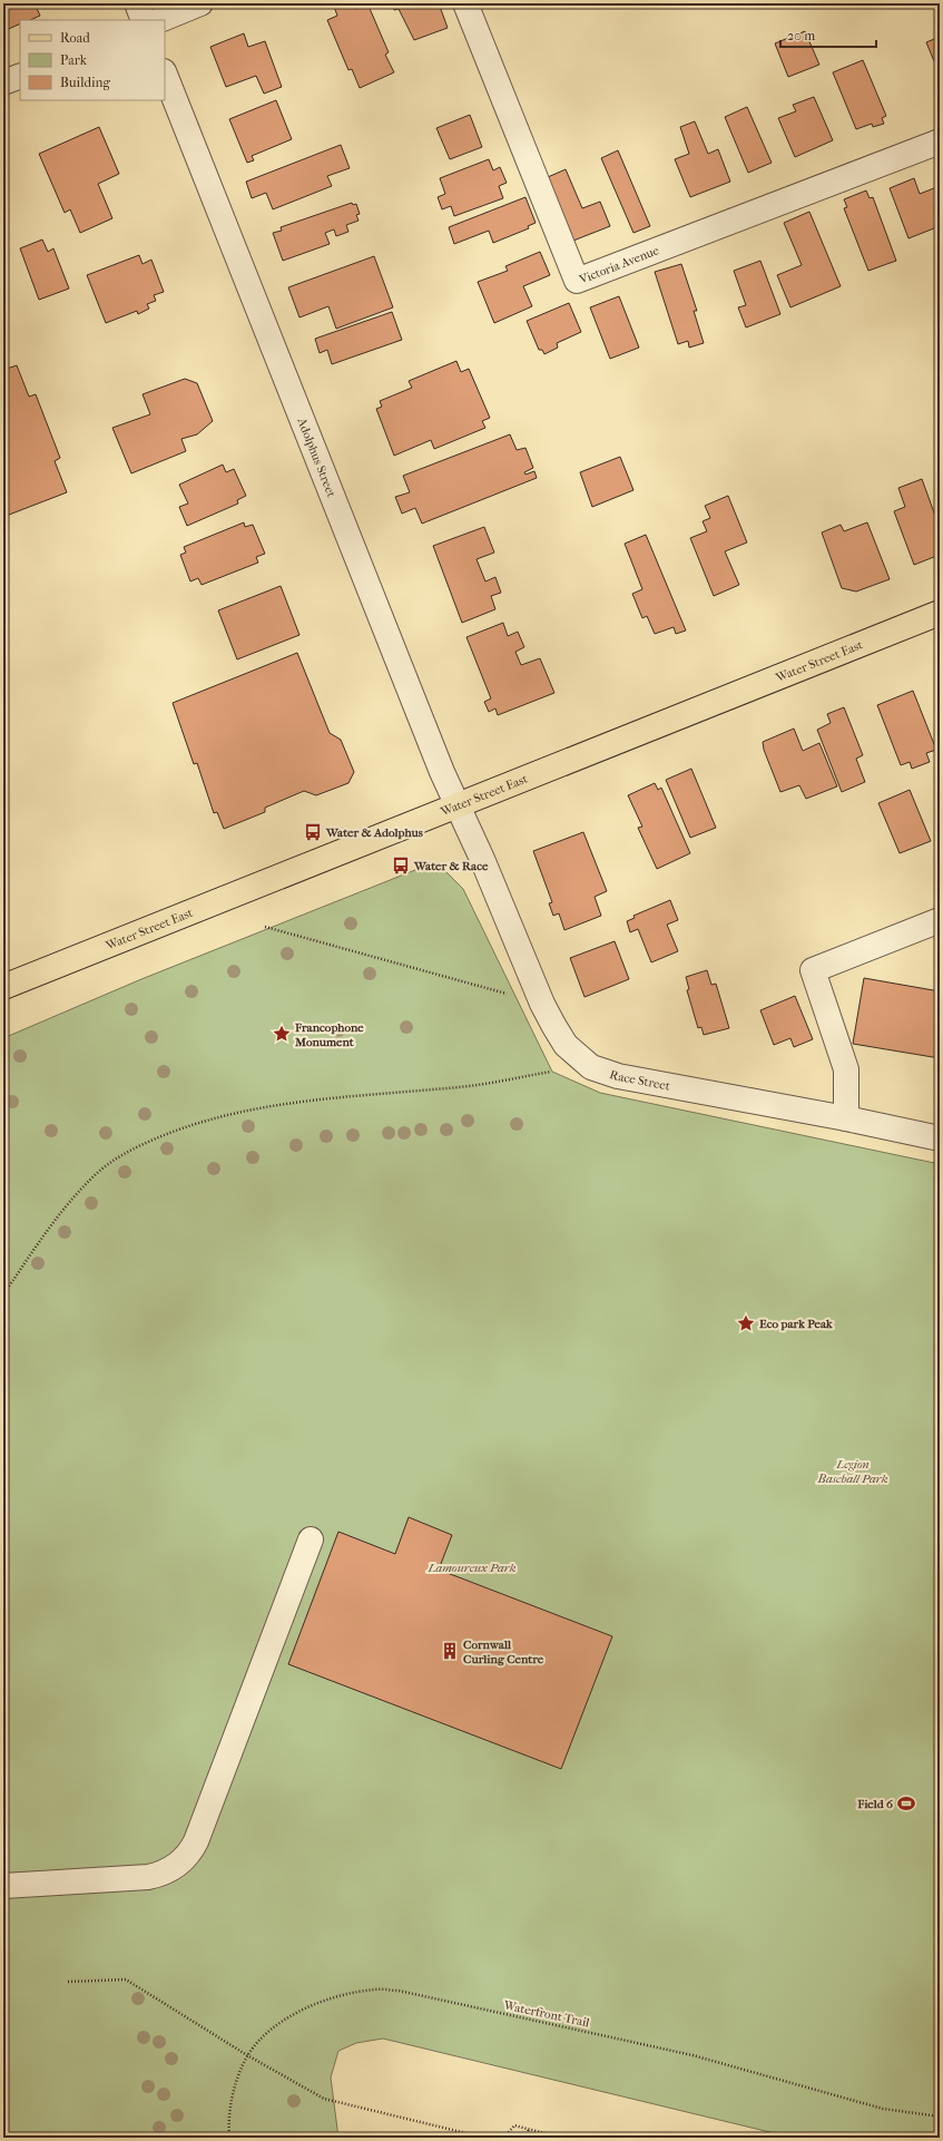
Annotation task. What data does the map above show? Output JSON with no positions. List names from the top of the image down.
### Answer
{
  "streets": {
    "main road": ["Water Street East"],
    "street": ["Victoria Avenue", "Adolphus Street", "Race Street"],
    "path": ["Waterfront Trail"]
  },
  "crossings": [
    ["Adolphus Street", "Water Street East"],
    ["Adolphus Street", "Race Street"]
  ],
  "parks": ["Legion Baseball Park", "Lamoureux Park"],
  "places": {
    "bus stop": ["Water & Adolphus", "Water & Race"],
    "place": ["Francophone Monument", "Eco park Peak"],
    "building": ["Cornwall Curling Centre"],
    "sports": ["Field 6"]
  },
  "legend": ["Road", "Park", "Building"],
  "scale_bar": "20 m"
}
